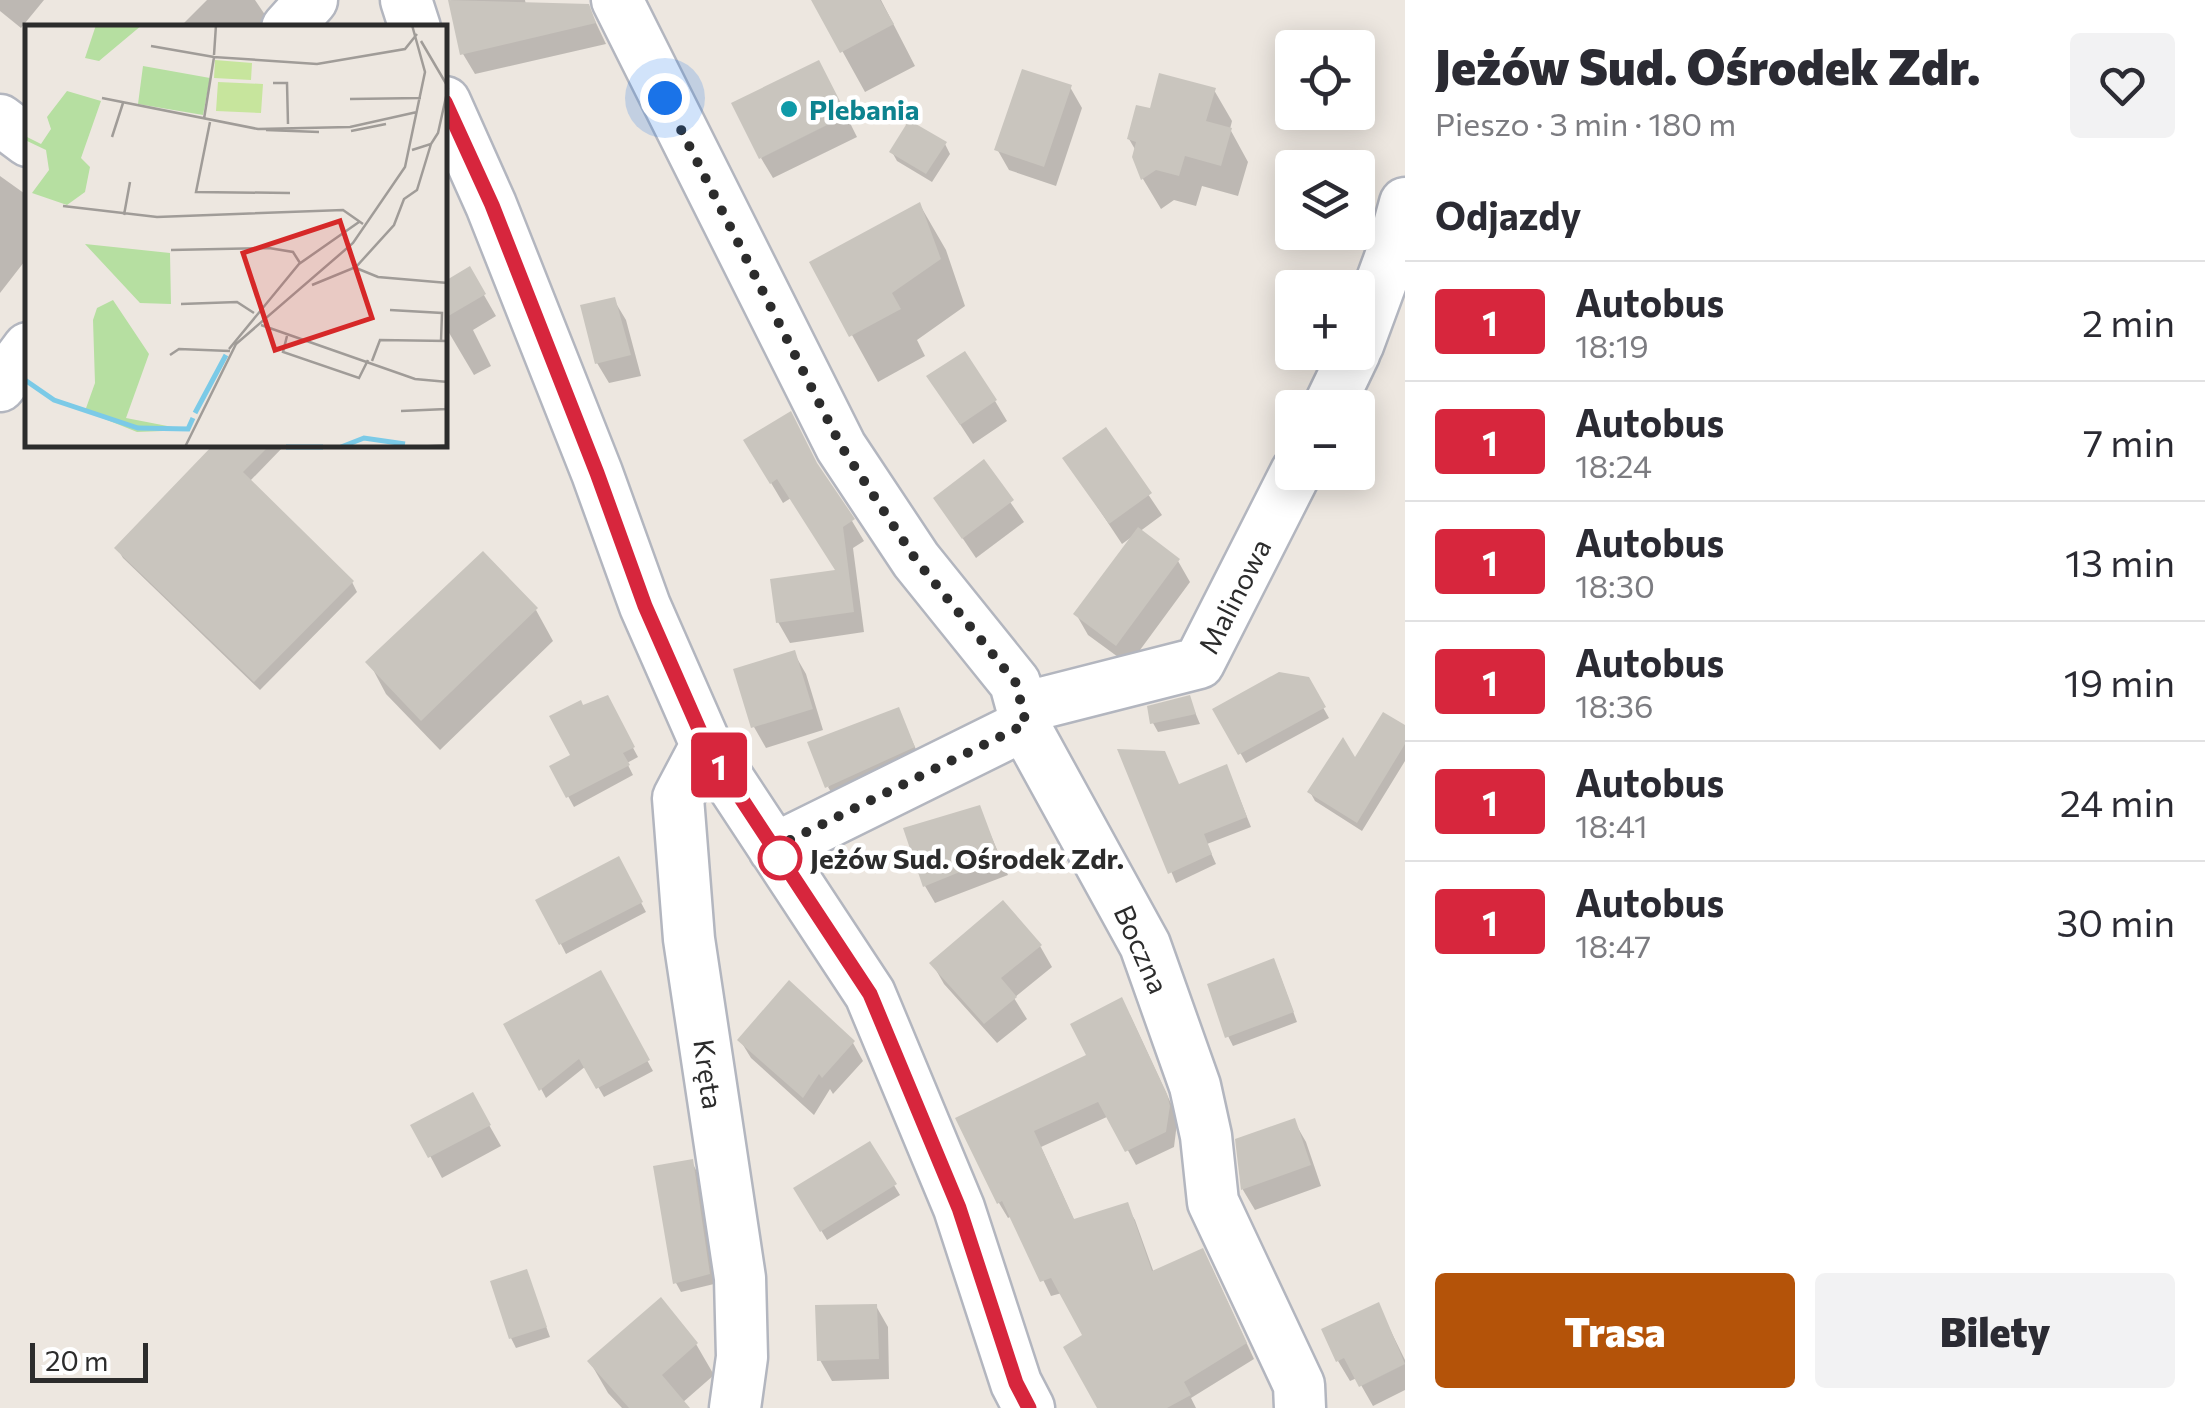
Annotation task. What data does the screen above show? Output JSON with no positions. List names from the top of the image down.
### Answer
{
  "streets": {
    "street": ["Malinowa", "Boczna", "Kręta"]
  },
  "crossings": [
    ["Malinowa", "Boczna"]
  ],
  "places": ["Plebania", "Jeżów Sud. Ośrodek Zdr."],
  "lines": ["bus line 1"],
  "scale_bar": "20 m",
  "page": {
    "on_map": "1",
    "heading": [
      ["Jeżów Sud. Ośrodek Zdr.", "Pieszo · 3 min · 180 m"],
      "Odjazdy"
    ],
    "map_buttons": ["+", "−"],
    "list": [
      {
        "mark": "1",
        "name": "Autobus",
        "note": "18:19",
        "value": "2 min"
      },
      {
        "mark": "1",
        "name": "Autobus",
        "note": "18:24",
        "value": "7 min"
      },
      {
        "mark": "1",
        "name": "Autobus",
        "note": "18:30",
        "value": "13 min"
      },
      {
        "mark": "1",
        "name": "Autobus",
        "note": "18:36",
        "value": "19 min"
      },
      {
        "mark": "1",
        "name": "Autobus",
        "note": "18:41",
        "value": "24 min"
      },
      {
        "mark": "1",
        "name": "Autobus",
        "note": "18:47",
        "value": "30 min"
      }
    ],
    "buttons": ["Trasa", "Bilety"],
    "scale": "20 m"
  }
}
